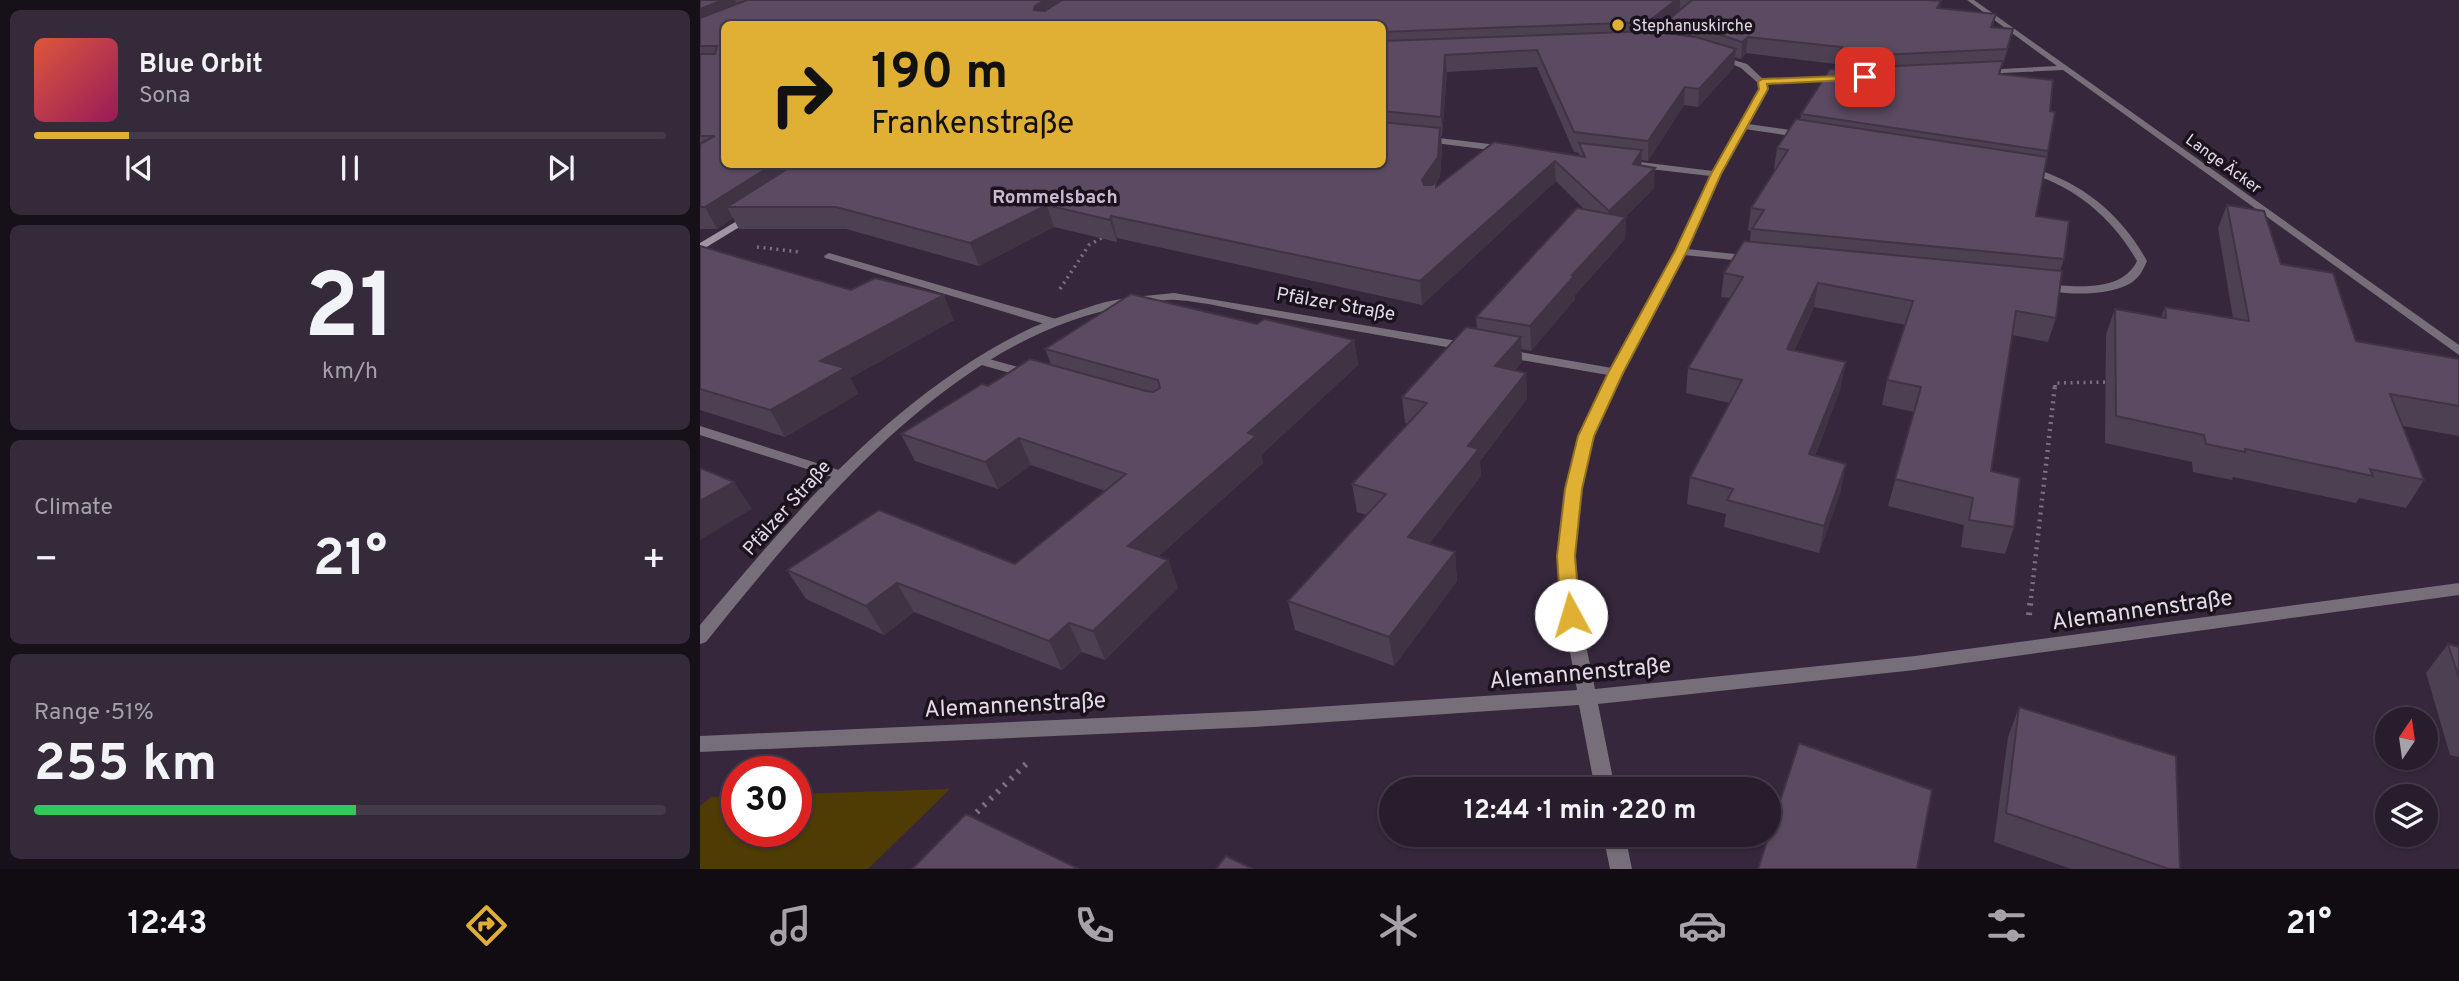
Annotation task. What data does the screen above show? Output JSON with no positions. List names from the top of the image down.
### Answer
{
  "streets": {
    "street": ["Lange Äcker", "Pfälzer Straße", "Alemannenstraße"]
  },
  "districts": ["Rommelsbach"],
  "places": ["Stephanuskirche"],
  "north": "top",
  "page": {
    "turn": ["190 m", "Frankenstraße"],
    "song": ["Blue Orbit", "Sona"],
    "tile": [
      ["21", "km/h"],
      "Climate",
      ["Range · 51%", "255 km"]
    ],
    "heat": ["−", "21°", "+"],
    "limit": "30",
    "trip": "12:44 · 1 min · 220 m",
    "tabs": ["12:43", "21°"]
  }
}
